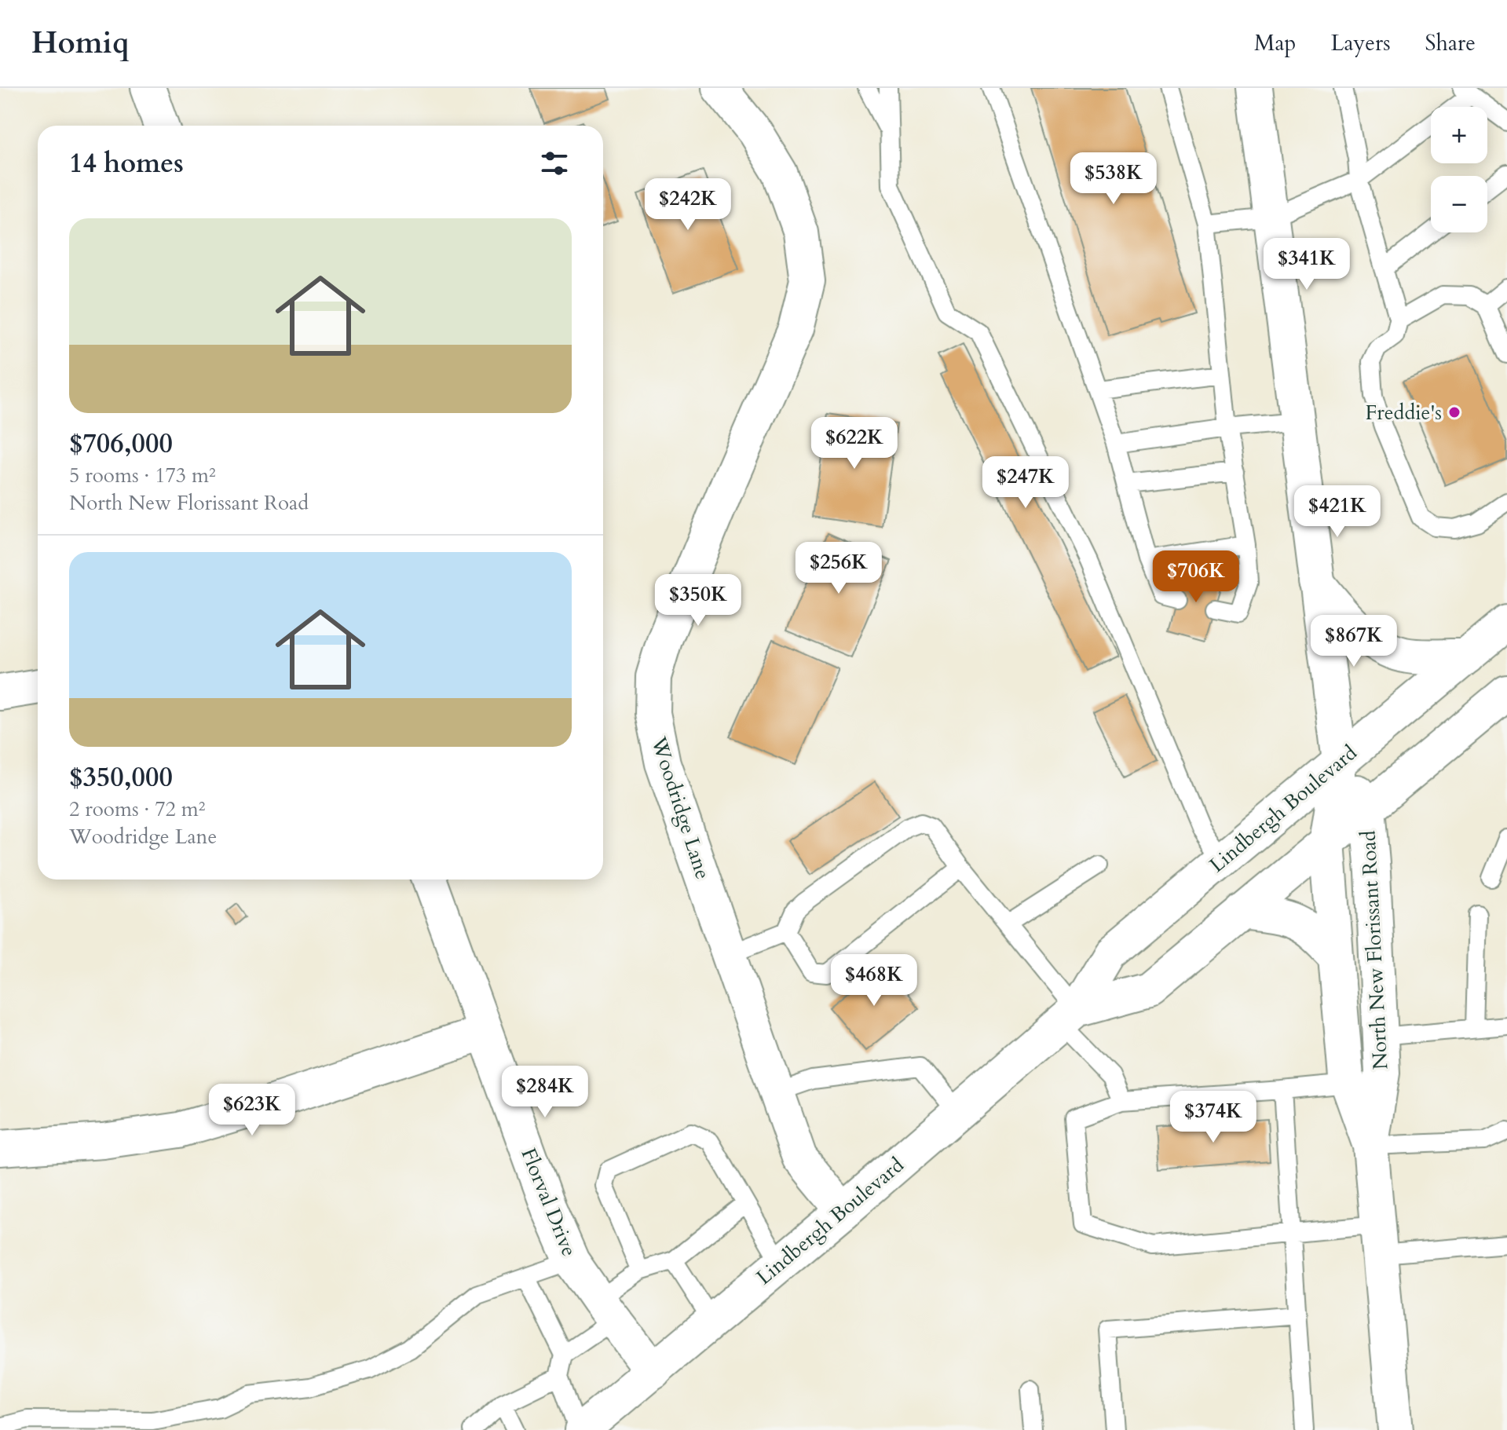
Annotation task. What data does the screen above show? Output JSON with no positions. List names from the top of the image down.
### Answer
{
  "streets": {
    "main road": [
      "Woodridge Lane",
      "Lindbergh Boulevard",
      "North New Florissant Road",
      "Florval Drive"
    ]
  },
  "crossings": [
    ["Woodridge Lane", "Lindbergh Boulevard"],
    ["Lindbergh Boulevard", "North New Florissant Road"],
    ["Lindbergh Boulevard", "Florval Drive"]
  ],
  "places": ["Freddie's"],
  "page": {
    "header": "Homiq",
    "nav": ["Map", "Layers", "Share"],
    "map_buttons": ["+", "−"],
    "heading": "14 homes",
    "price": [
      "$538K",
      "$242K",
      "$341K",
      "$622K",
      "$247K",
      "$421K",
      "$256K",
      "$706K",
      "$350K",
      "$867K",
      "$468K",
      "$284K",
      "$623K",
      "$374K"
    ],
    "list": [
      {
        "name": "$706,000",
        "note": "5 rooms · 173 m² · North New Florissant Road"
      },
      {
        "name": "$350,000",
        "note": "2 rooms · 72 m² · Woodridge Lane"
      }
    ]
  }
}
